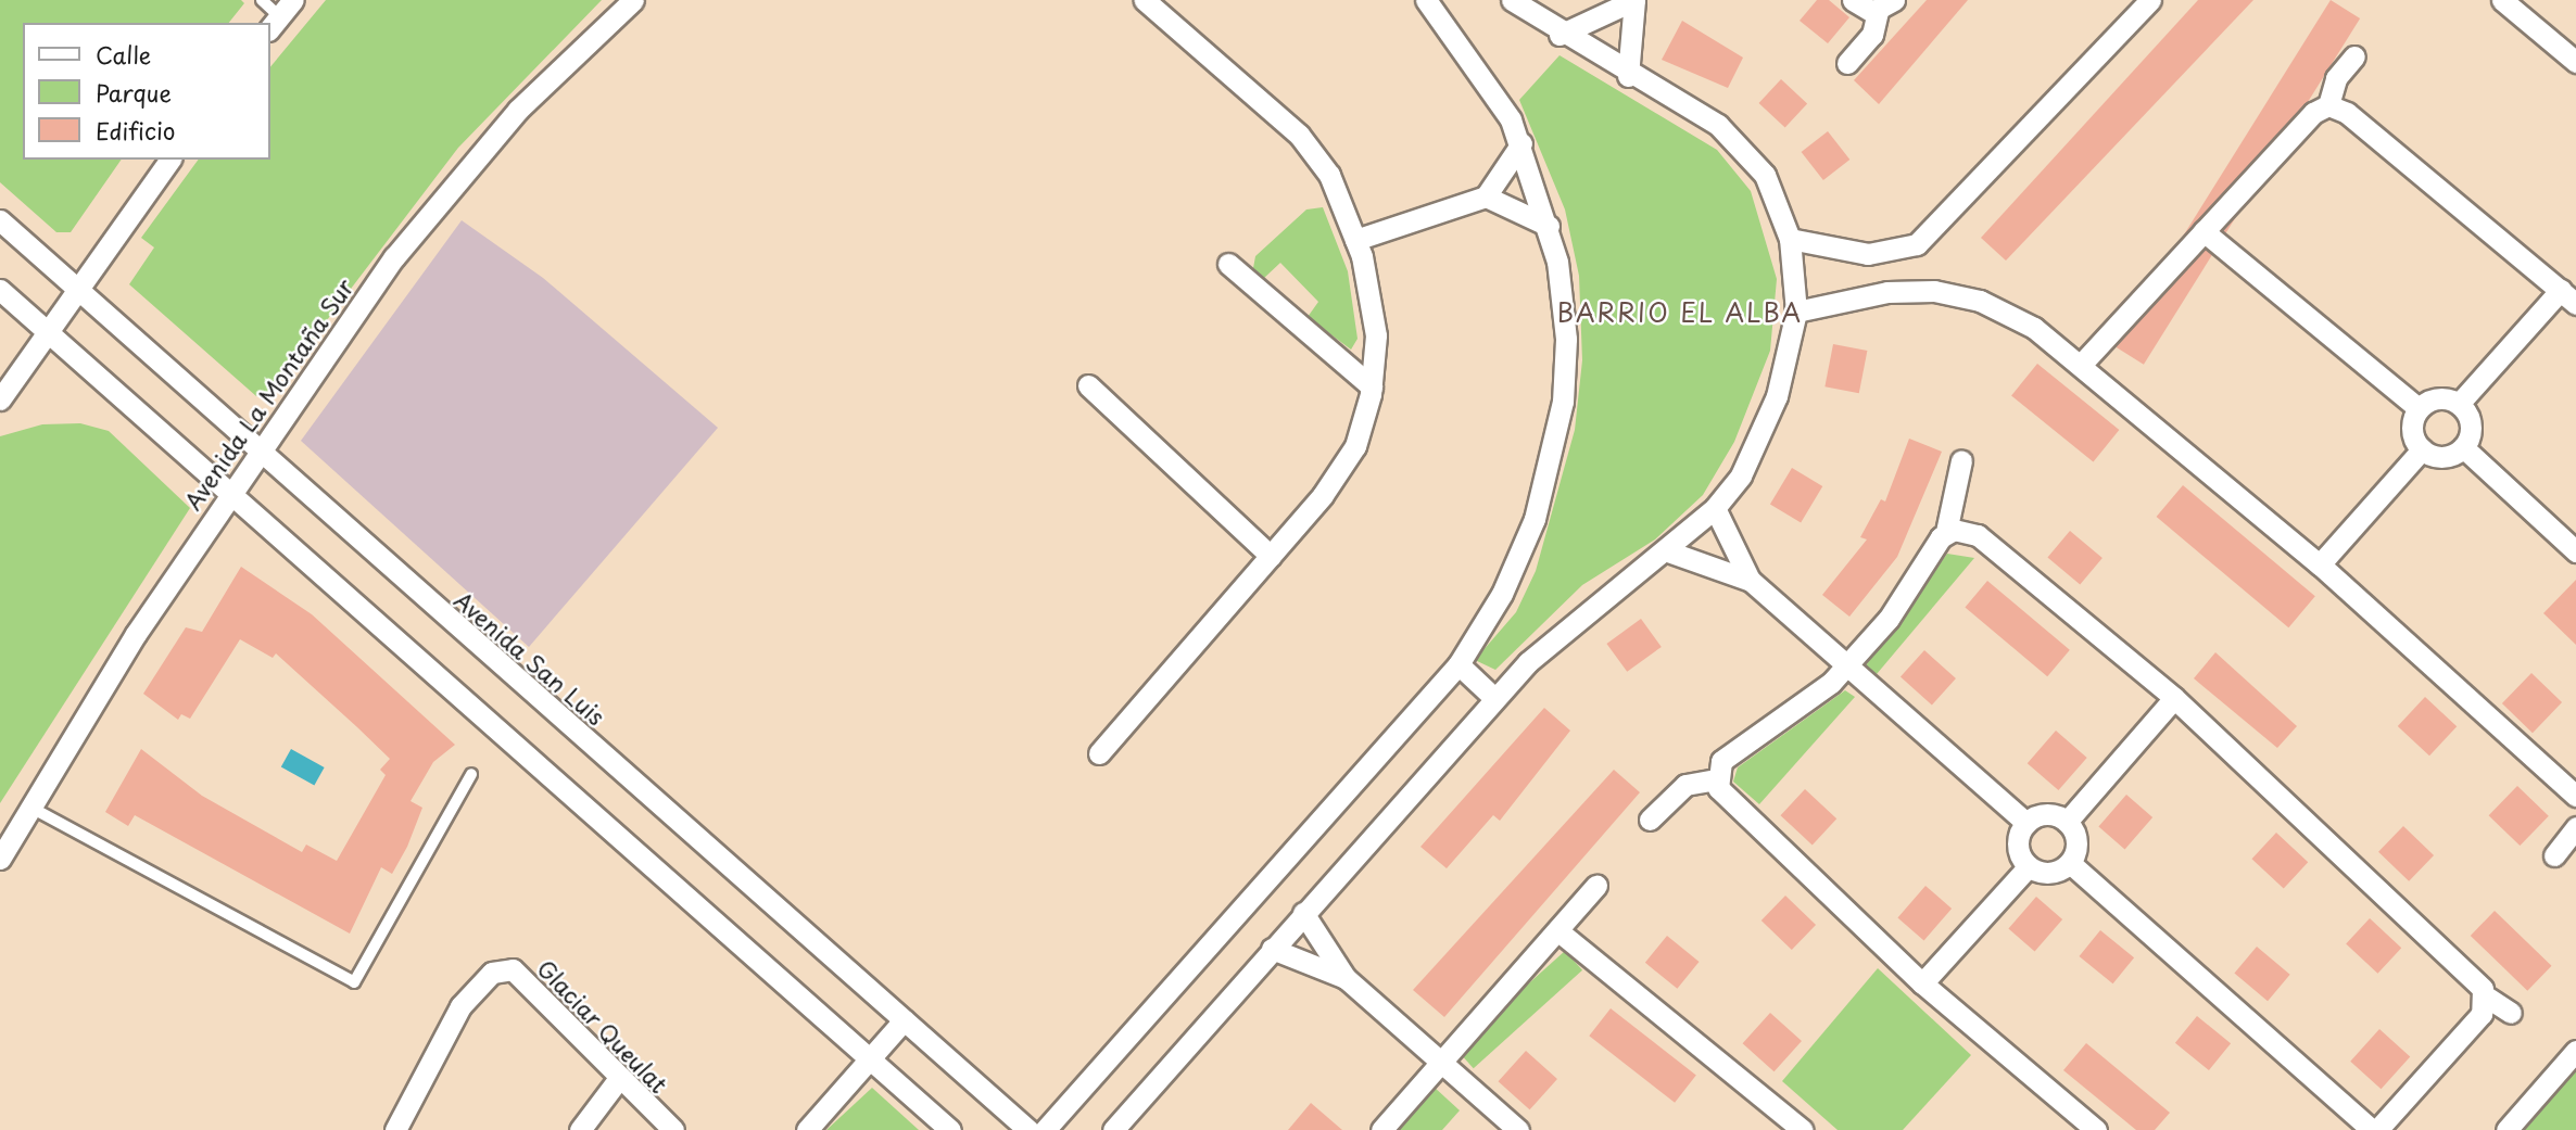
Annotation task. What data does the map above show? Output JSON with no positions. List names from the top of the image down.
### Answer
{
  "streets": {
    "street": ["Avenida La Montaña Sur", "Avenida San Luis", "Glaciar Queulat"]
  },
  "crossings": [
    ["Avenida La Montaña Sur", "Avenida San Luis"]
  ],
  "districts": ["BARRIO EL ALBA"],
  "legend": ["Calle", "Parque", "Edificio"]
}
